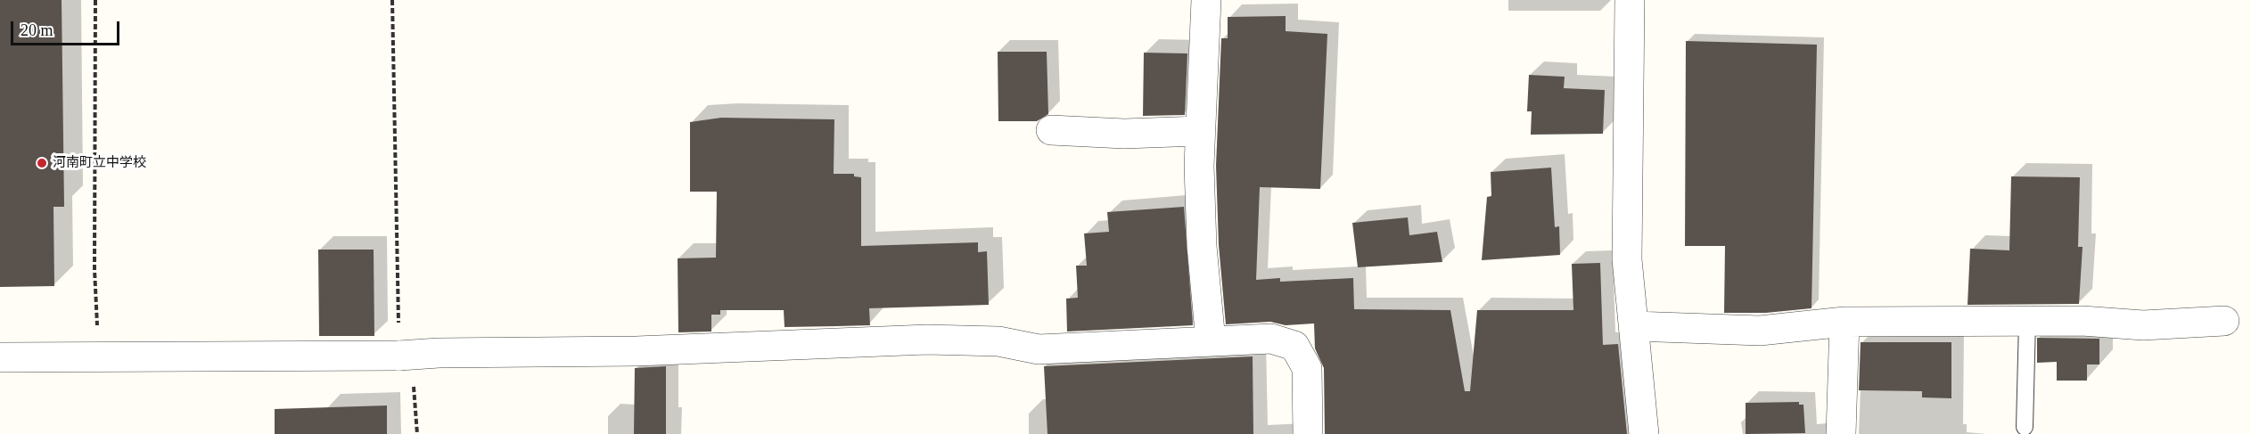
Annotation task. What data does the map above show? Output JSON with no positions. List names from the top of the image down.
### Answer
{
  "places": ["河南町立中学校"],
  "scale_bar": "20 m"
}
